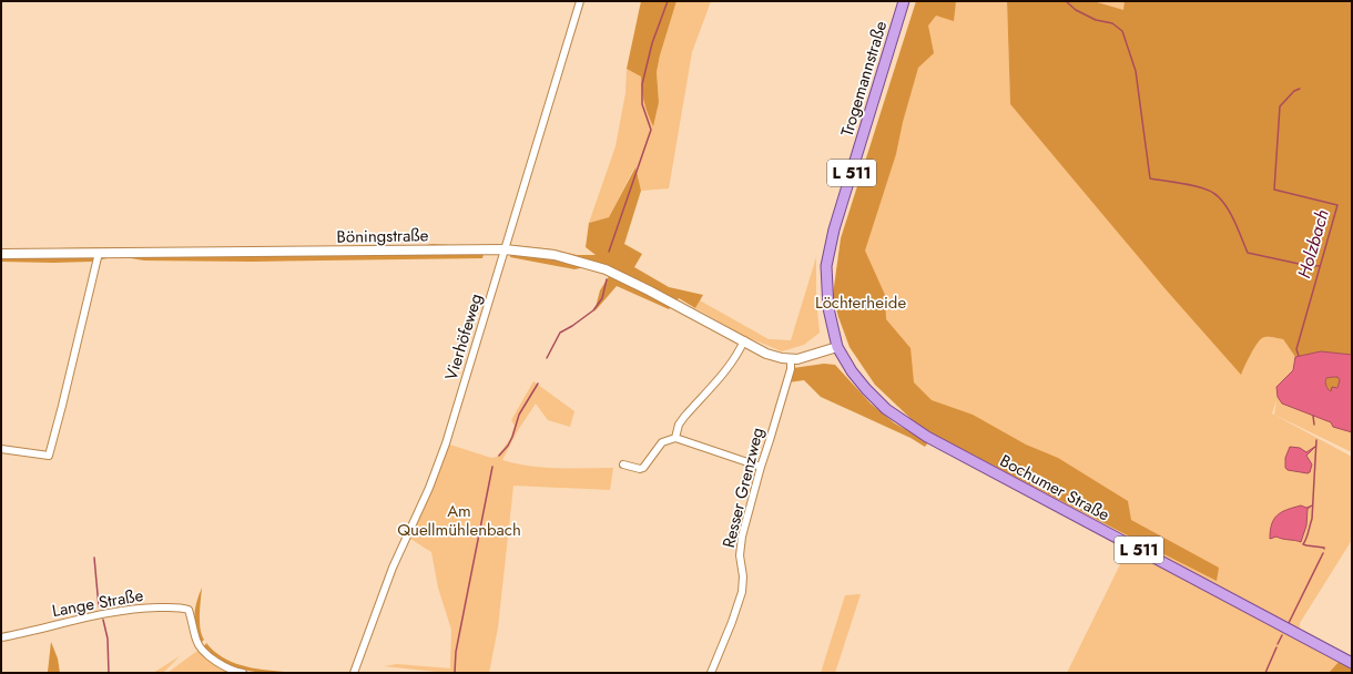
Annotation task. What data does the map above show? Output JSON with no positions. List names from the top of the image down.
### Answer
{
  "streets": {
    "main road": [
      "Trogemannstraße",
      "L 511",
      "Böningstraße",
      "Bochumer Straße"
    ],
    "street": ["Vierhöfeweg", "Resser Grenzweg", "Lange Straße"]
  },
  "crossings": [
    ["Trogemannstraße", "Böningstraße"],
    ["Trogemannstraße", "Bochumer Straße"],
    ["Böningstraße", "Vierhöfeweg"],
    ["Böningstraße", "Resser Grenzweg"],
    ["Böningstraße", "Bochumer Straße"]
  ],
  "water": ["Holzbach"],
  "parks": ["Löchterheide", "Am Quellmühlenbach"]
}
